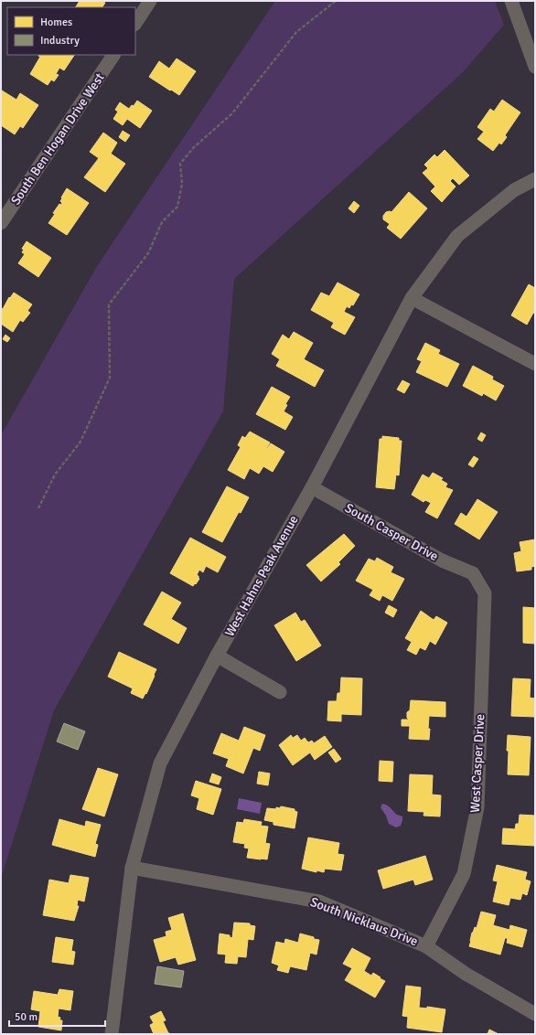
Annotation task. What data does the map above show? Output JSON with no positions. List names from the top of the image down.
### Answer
{
  "streets": {
    "street": [
      "South Ben Hogan Drive West",
      "South Casper Drive",
      "West Hahns Peak Avenue",
      "West Casper Drive",
      "South Nicklaus Drive"
    ]
  },
  "crossings": [
    ["South Casper Drive", "West Hahns Peak Avenue"],
    ["South Casper Drive", "West Casper Drive"],
    ["West Hahns Peak Avenue", "South Nicklaus Drive"],
    ["West Casper Drive", "South Nicklaus Drive"]
  ],
  "legend": ["Homes", "Industry"],
  "scale_bar": "50 m"
}
